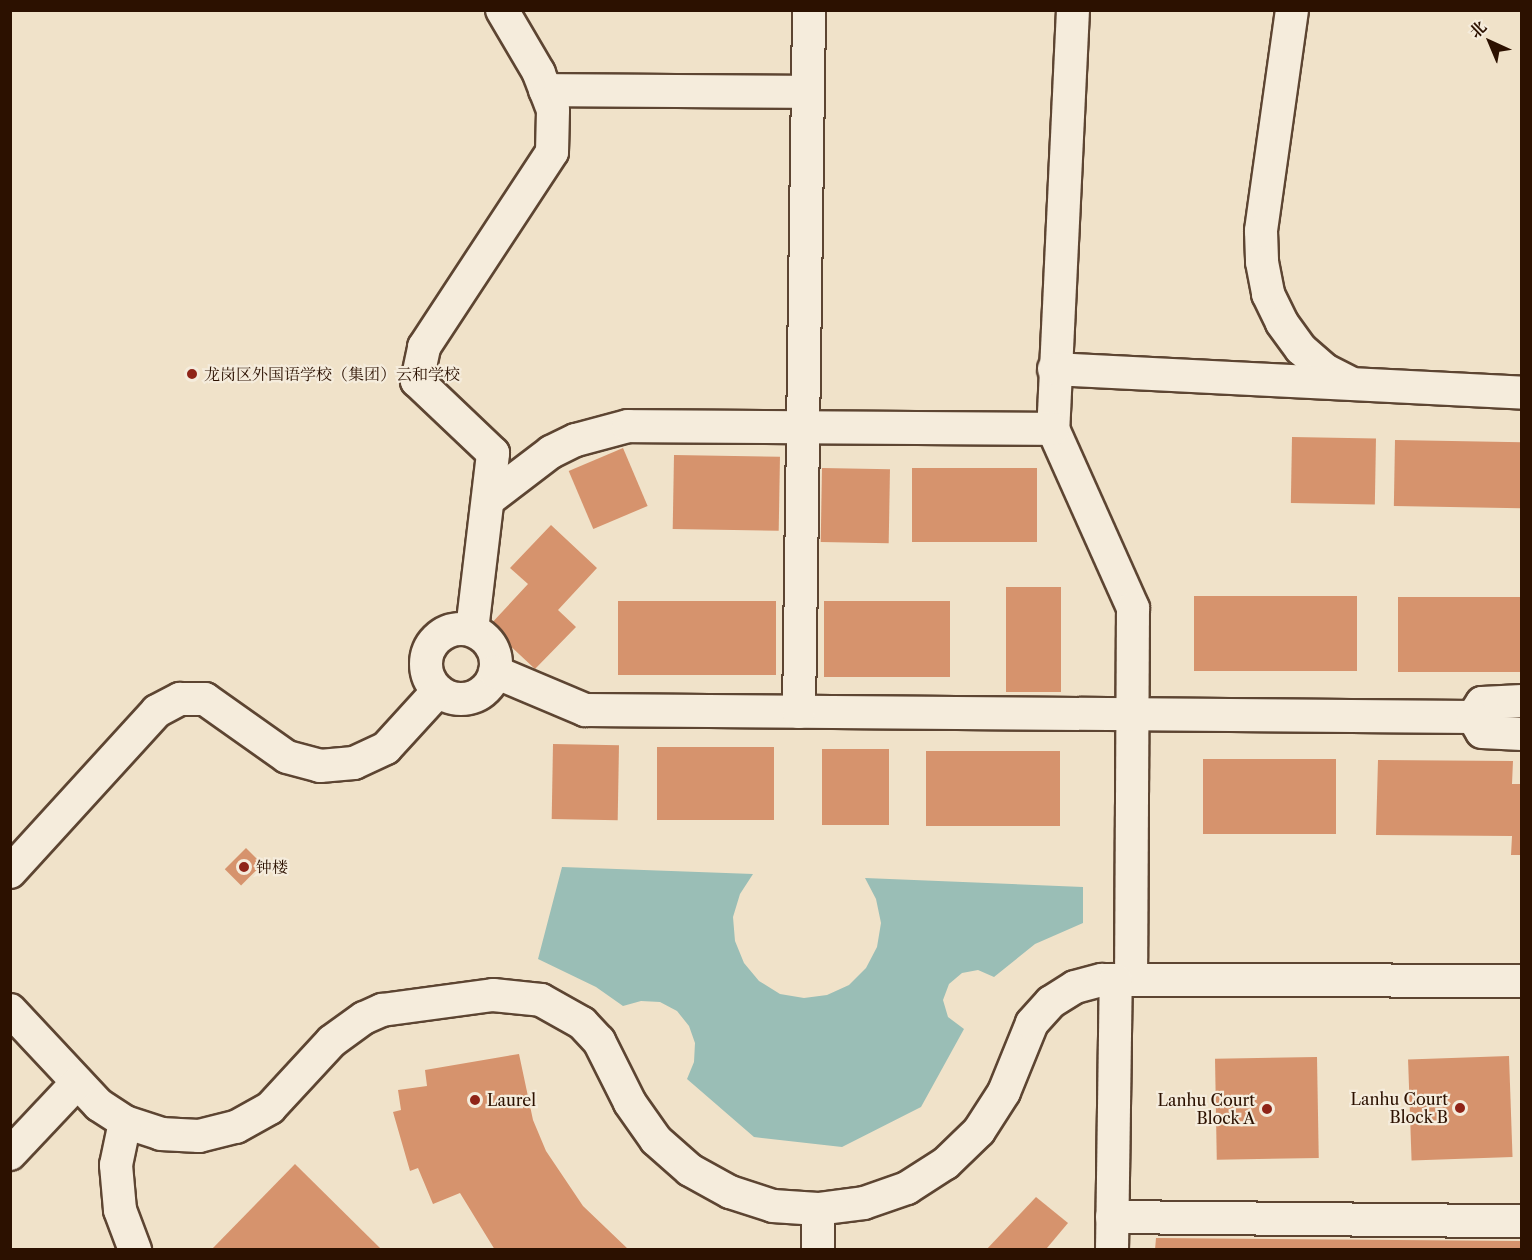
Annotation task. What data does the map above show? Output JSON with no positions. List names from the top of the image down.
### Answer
{
  "places": [
    "龙岗区外国语学校（集团）云和学校",
    "钟楼",
    "Laurel",
    "Lanhu Court Block B",
    "Lanhu Court Block A"
  ],
  "north": "top left"
}
